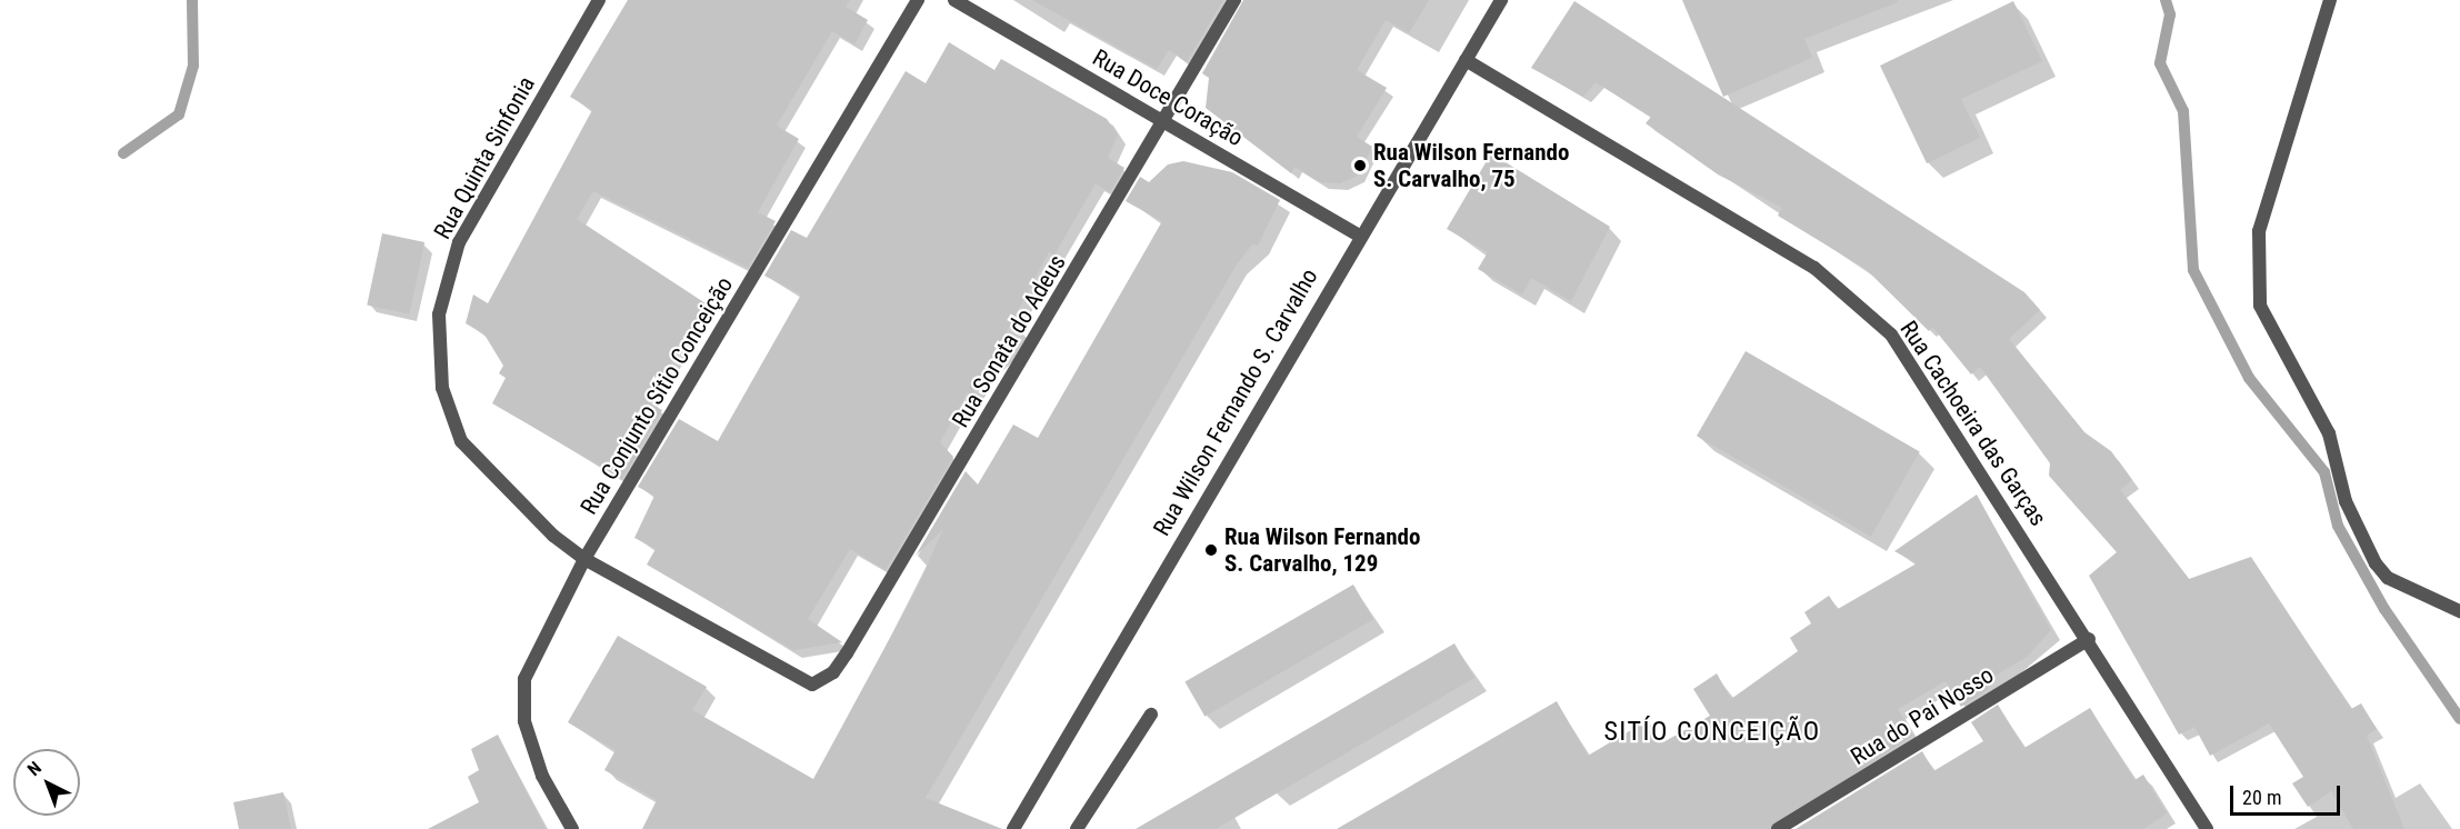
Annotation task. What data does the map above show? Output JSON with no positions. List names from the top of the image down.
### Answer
{
  "streets": {
    "street": [
      "Rua Doce Coração",
      "Rua Quinta Sinfonia",
      "Rua Sonata do Adeus",
      "Rua Conjunto Sítio Conceição",
      "Rua Wilson Fernando S. Carvalho",
      "Rua Cachoeira das Garças",
      "Rua do Pai Nosso"
    ]
  },
  "crossings": [
    ["Rua Doce Coração", "Rua Sonata do Adeus"],
    ["Rua Doce Coração", "Rua Wilson Fernando S. Carvalho"],
    ["Rua Quinta Sinfonia", "Rua Sonata do Adeus"],
    ["Rua Quinta Sinfonia", "Rua Conjunto Sítio Conceição"],
    ["Rua Wilson Fernando S. Carvalho", "Rua Cachoeira das Garças"],
    ["Rua Cachoeira das Garças", "Rua do Pai Nosso"]
  ],
  "districts": ["SITÍO CONCEIÇÃO"],
  "places": ["Rua Wilson Fernando S. Carvalho, 75", "Rua Wilson Fernando S. Carvalho, 129"],
  "scale_bar": "20 m",
  "north": "top left"
}
